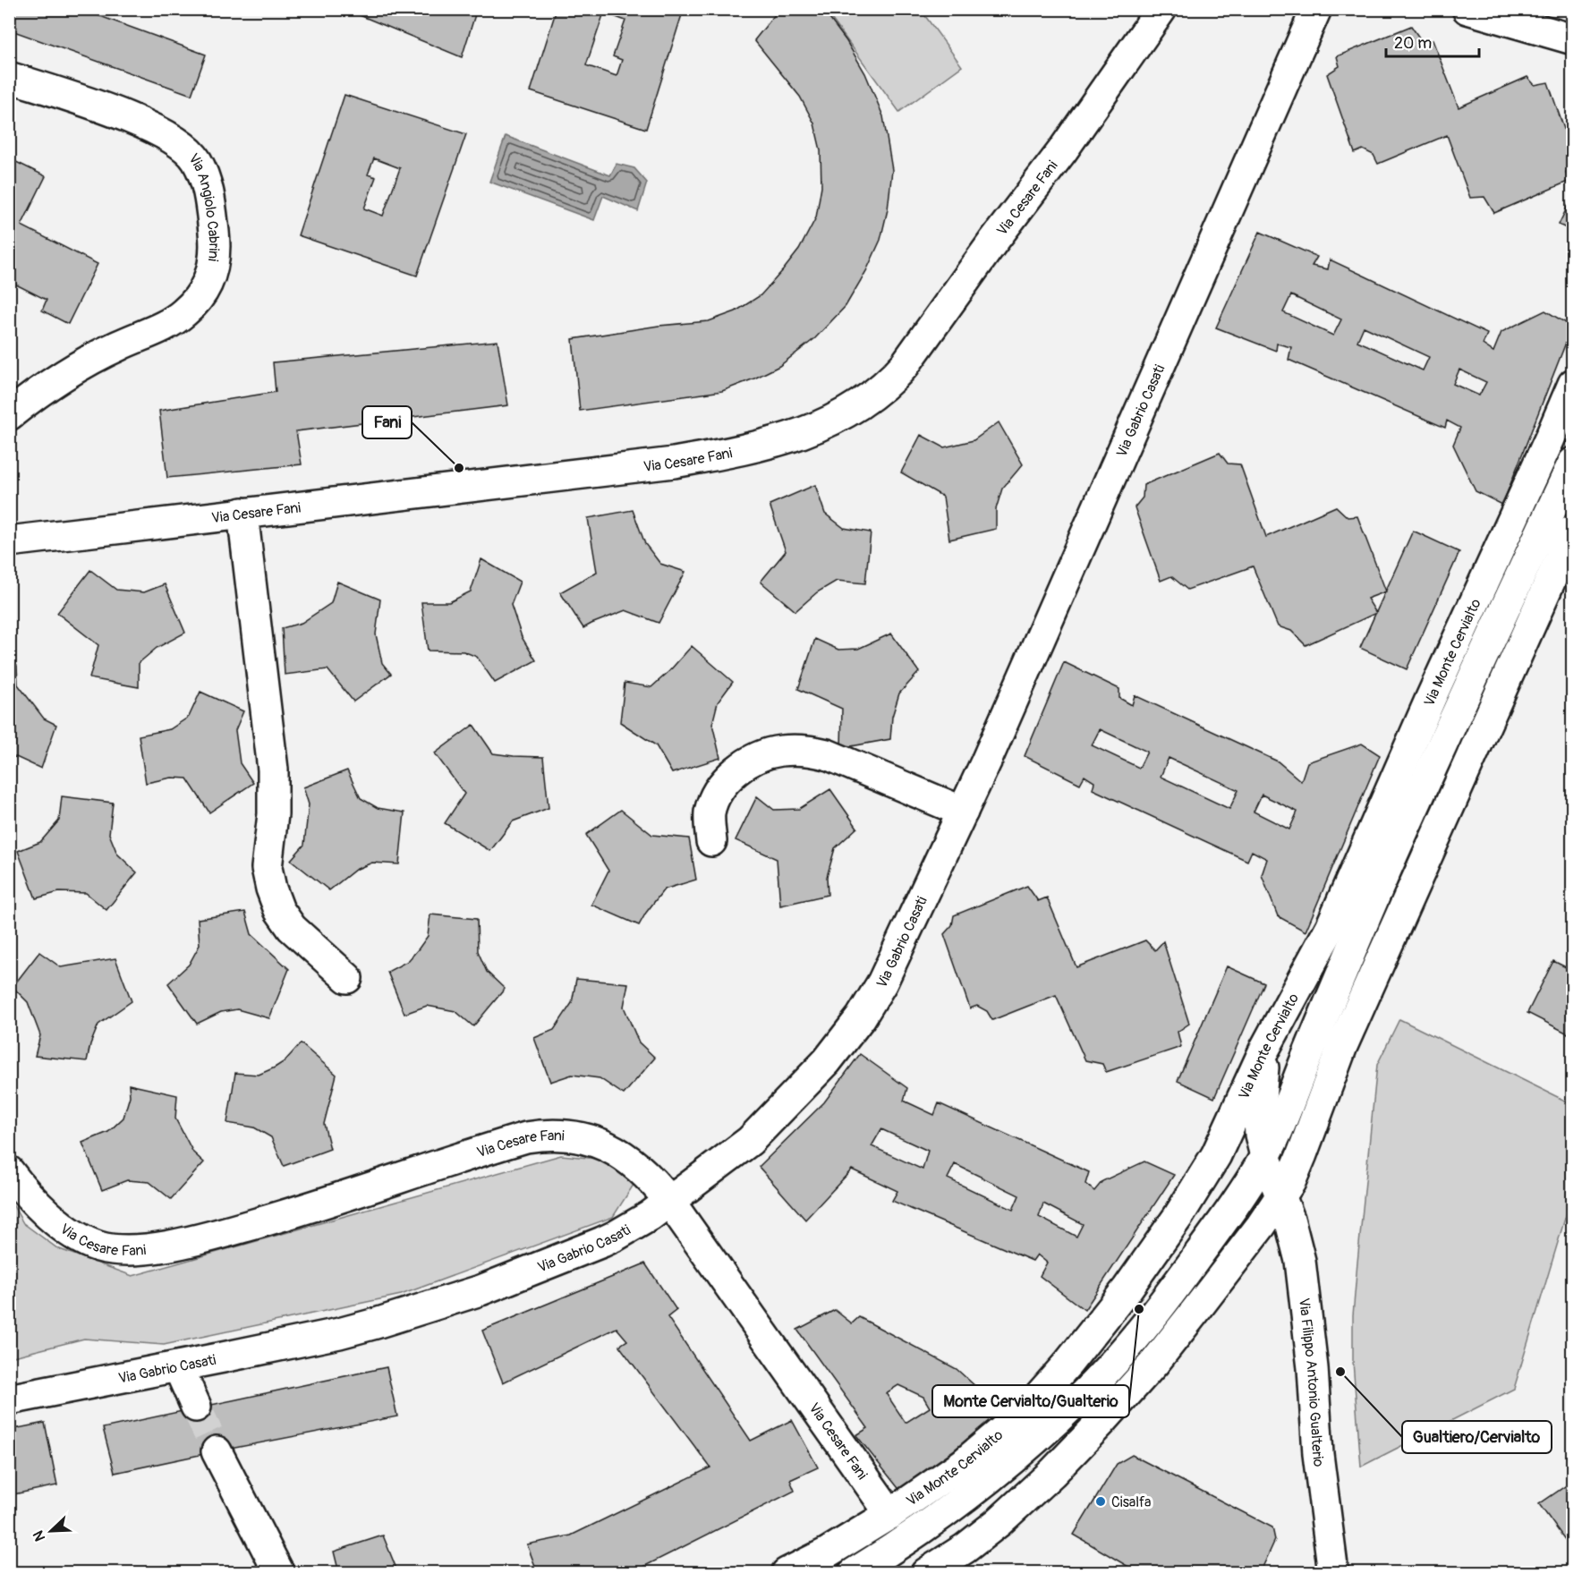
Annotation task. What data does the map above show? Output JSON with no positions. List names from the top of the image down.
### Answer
{
  "streets": {
    "street": [
      "Via Cesare Fani",
      "Via Angiolo Cabrini",
      "Via Gabrio Casati",
      "Via Monte Cervialto",
      "Via Filippo Antonio Gualterio"
    ]
  },
  "crossings": [
    ["Via Cesare Fani", "Via Gabrio Casati"],
    ["Via Cesare Fani", "Via Monte Cervialto"],
    ["Via Monte Cervialto", "Via Filippo Antonio Gualterio"]
  ],
  "places": [
    "Fani",
    "Monte Cervialto/Gualterio",
    "Gualtiero/Cervialto",
    "Cisalfa"
  ],
  "scale_bar": "20 m",
  "north": "bottom left"
}
